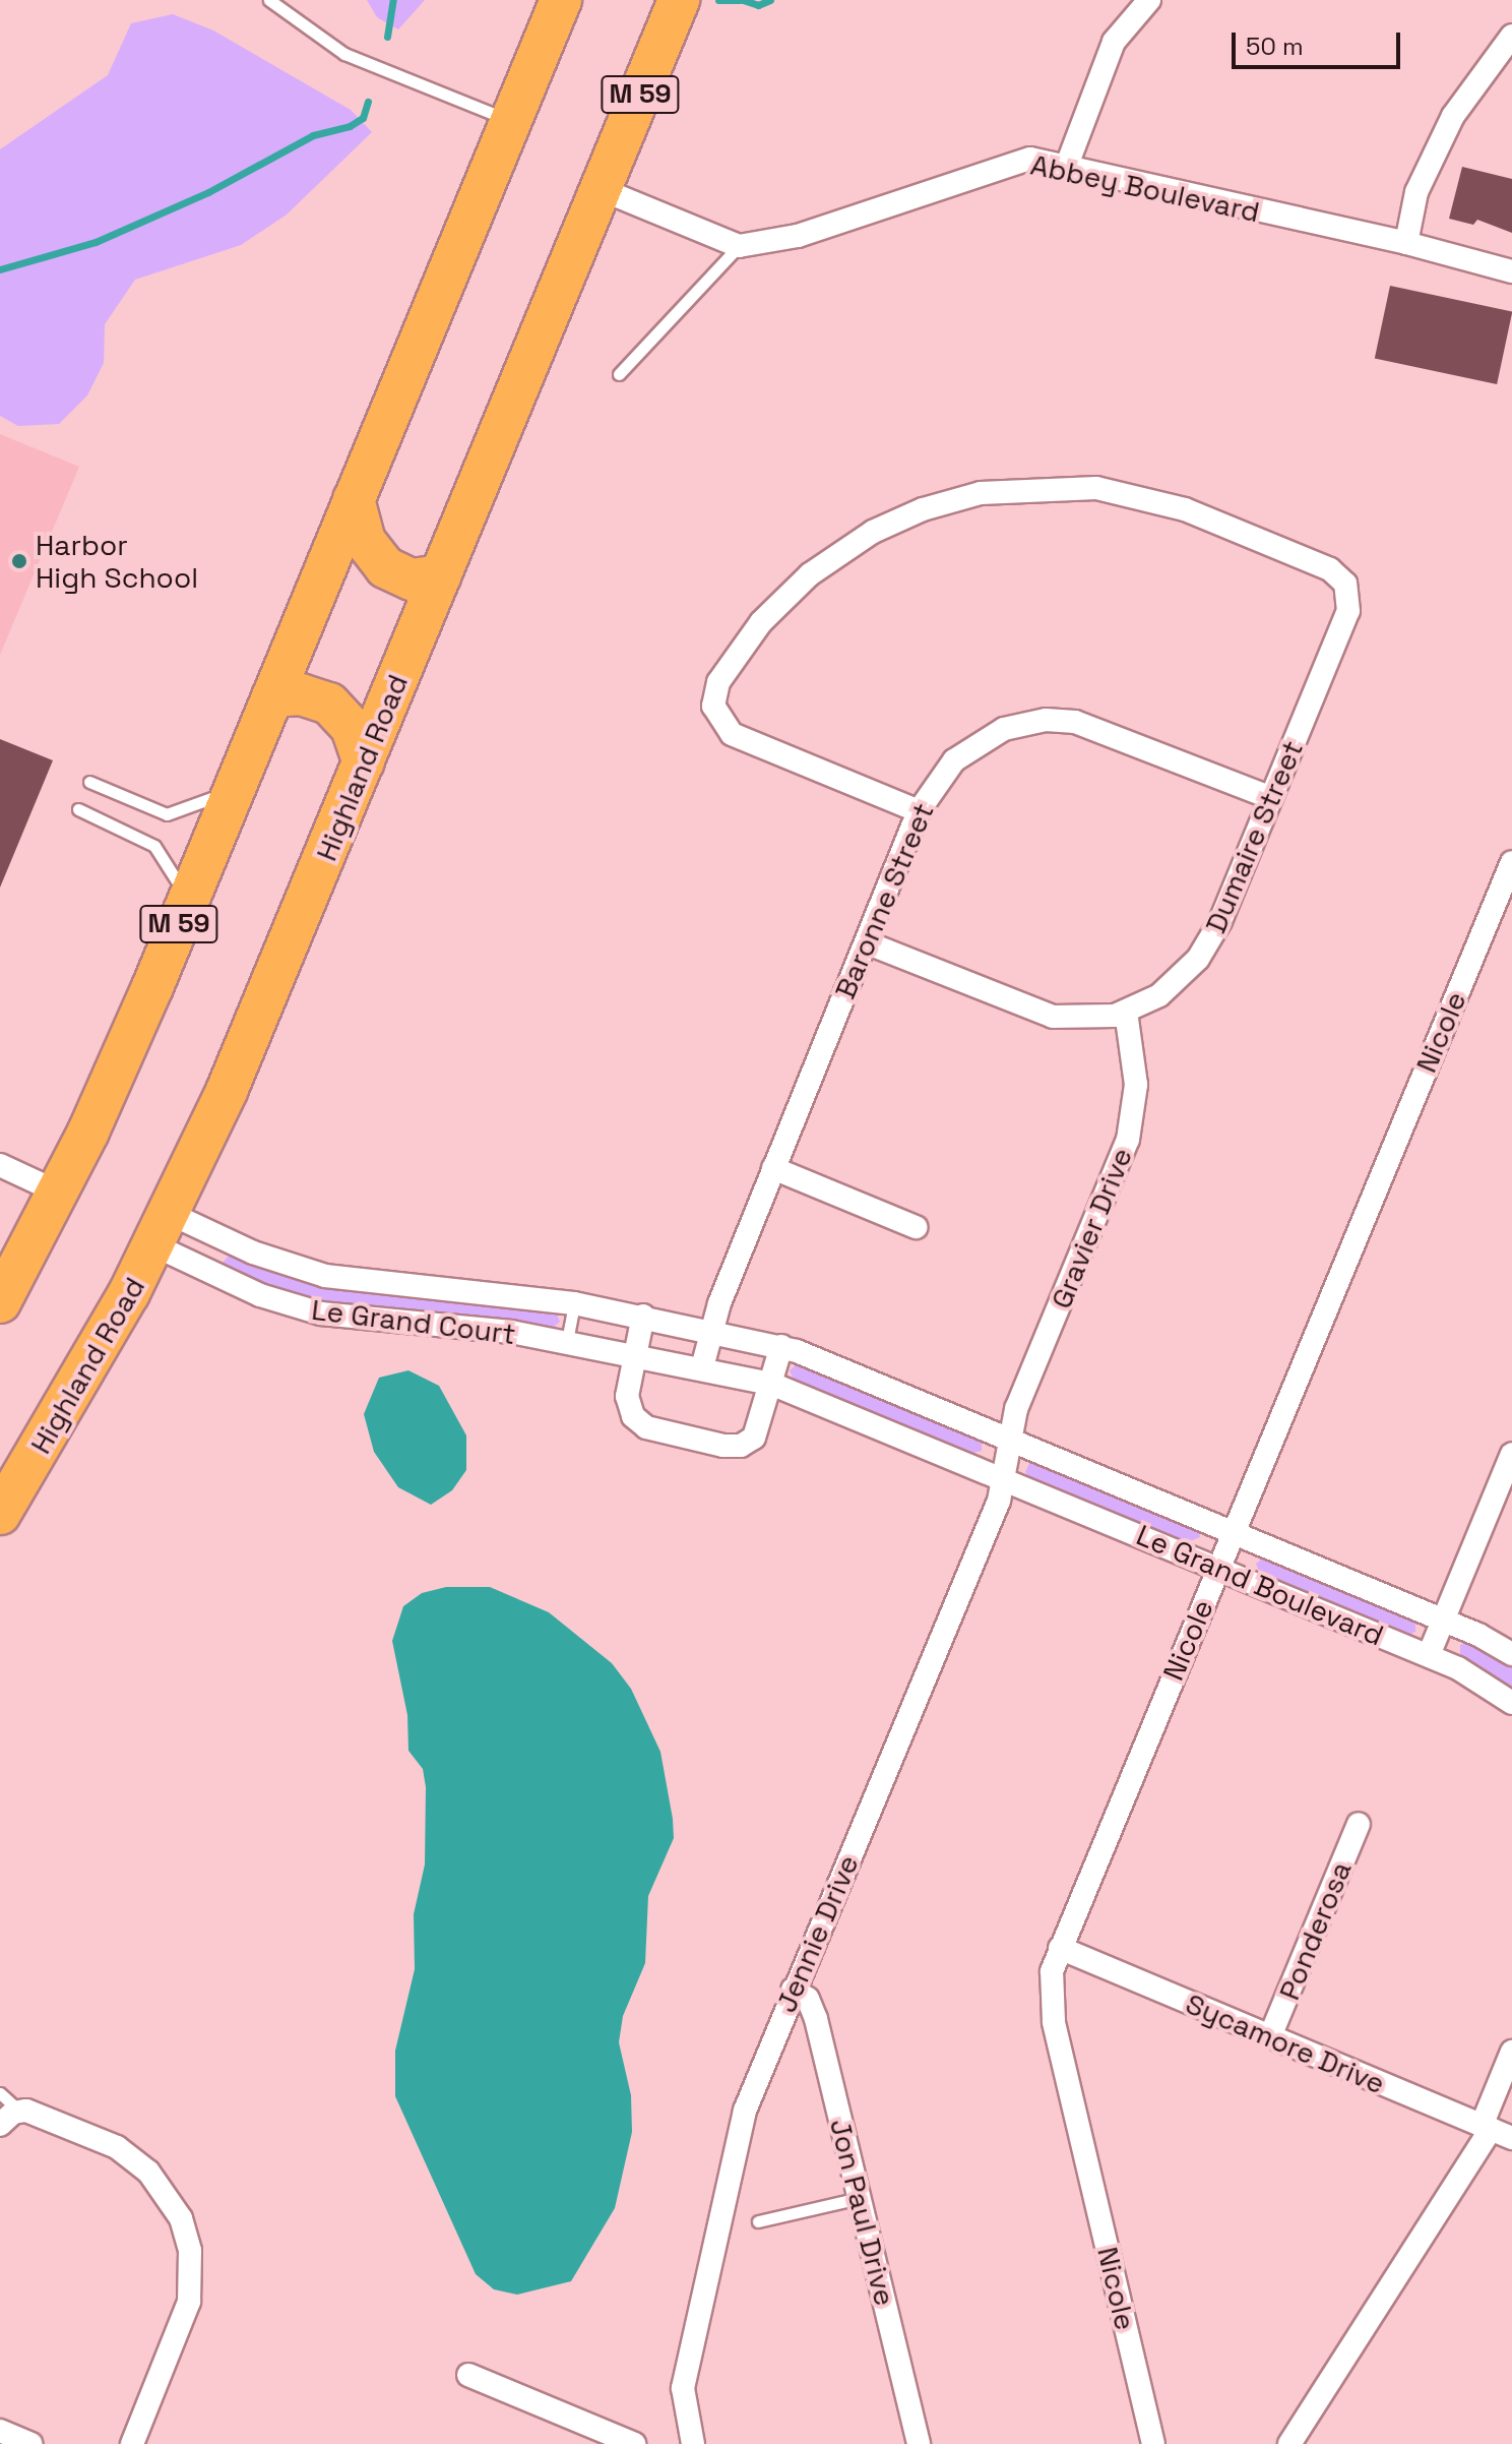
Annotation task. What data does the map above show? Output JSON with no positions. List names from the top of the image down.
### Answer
{
  "streets": {
    "highway": ["M 59", "Highland Road"],
    "street": [
      "Abbey Boulevard",
      "Dumaire Street",
      "Baronne Street",
      "Nicole",
      "Gravier Drive",
      "Le Grand Court",
      "Le Grand Boulevard",
      "Ponderosa",
      "Jennie Drive",
      "Sycamore Drive",
      "Jon Paul Drive"
    ]
  },
  "crossings": [
    ["Highland Road", "Le Grand Court"],
    ["Dumaire Street", "Baronne Street"],
    ["Dumaire Street", "Gravier Drive"],
    ["Baronne Street", "Le Grand Court"],
    ["Nicole", "Le Grand Boulevard"],
    ["Nicole", "Sycamore Drive"],
    ["Gravier Drive", "Le Grand Court"],
    ["Gravier Drive", "Le Grand Boulevard"],
    ["Gravier Drive", "Jennie Drive"],
    ["Le Grand Court", "Le Grand Boulevard"],
    ["Le Grand Court", "Jennie Drive"],
    ["Le Grand Boulevard", "Jennie Drive"],
    ["Ponderosa", "Sycamore Drive"],
    ["Jennie Drive", "Jon Paul Drive"]
  ],
  "places": ["Harbor High School"],
  "scale_bar": "50 m"
}
